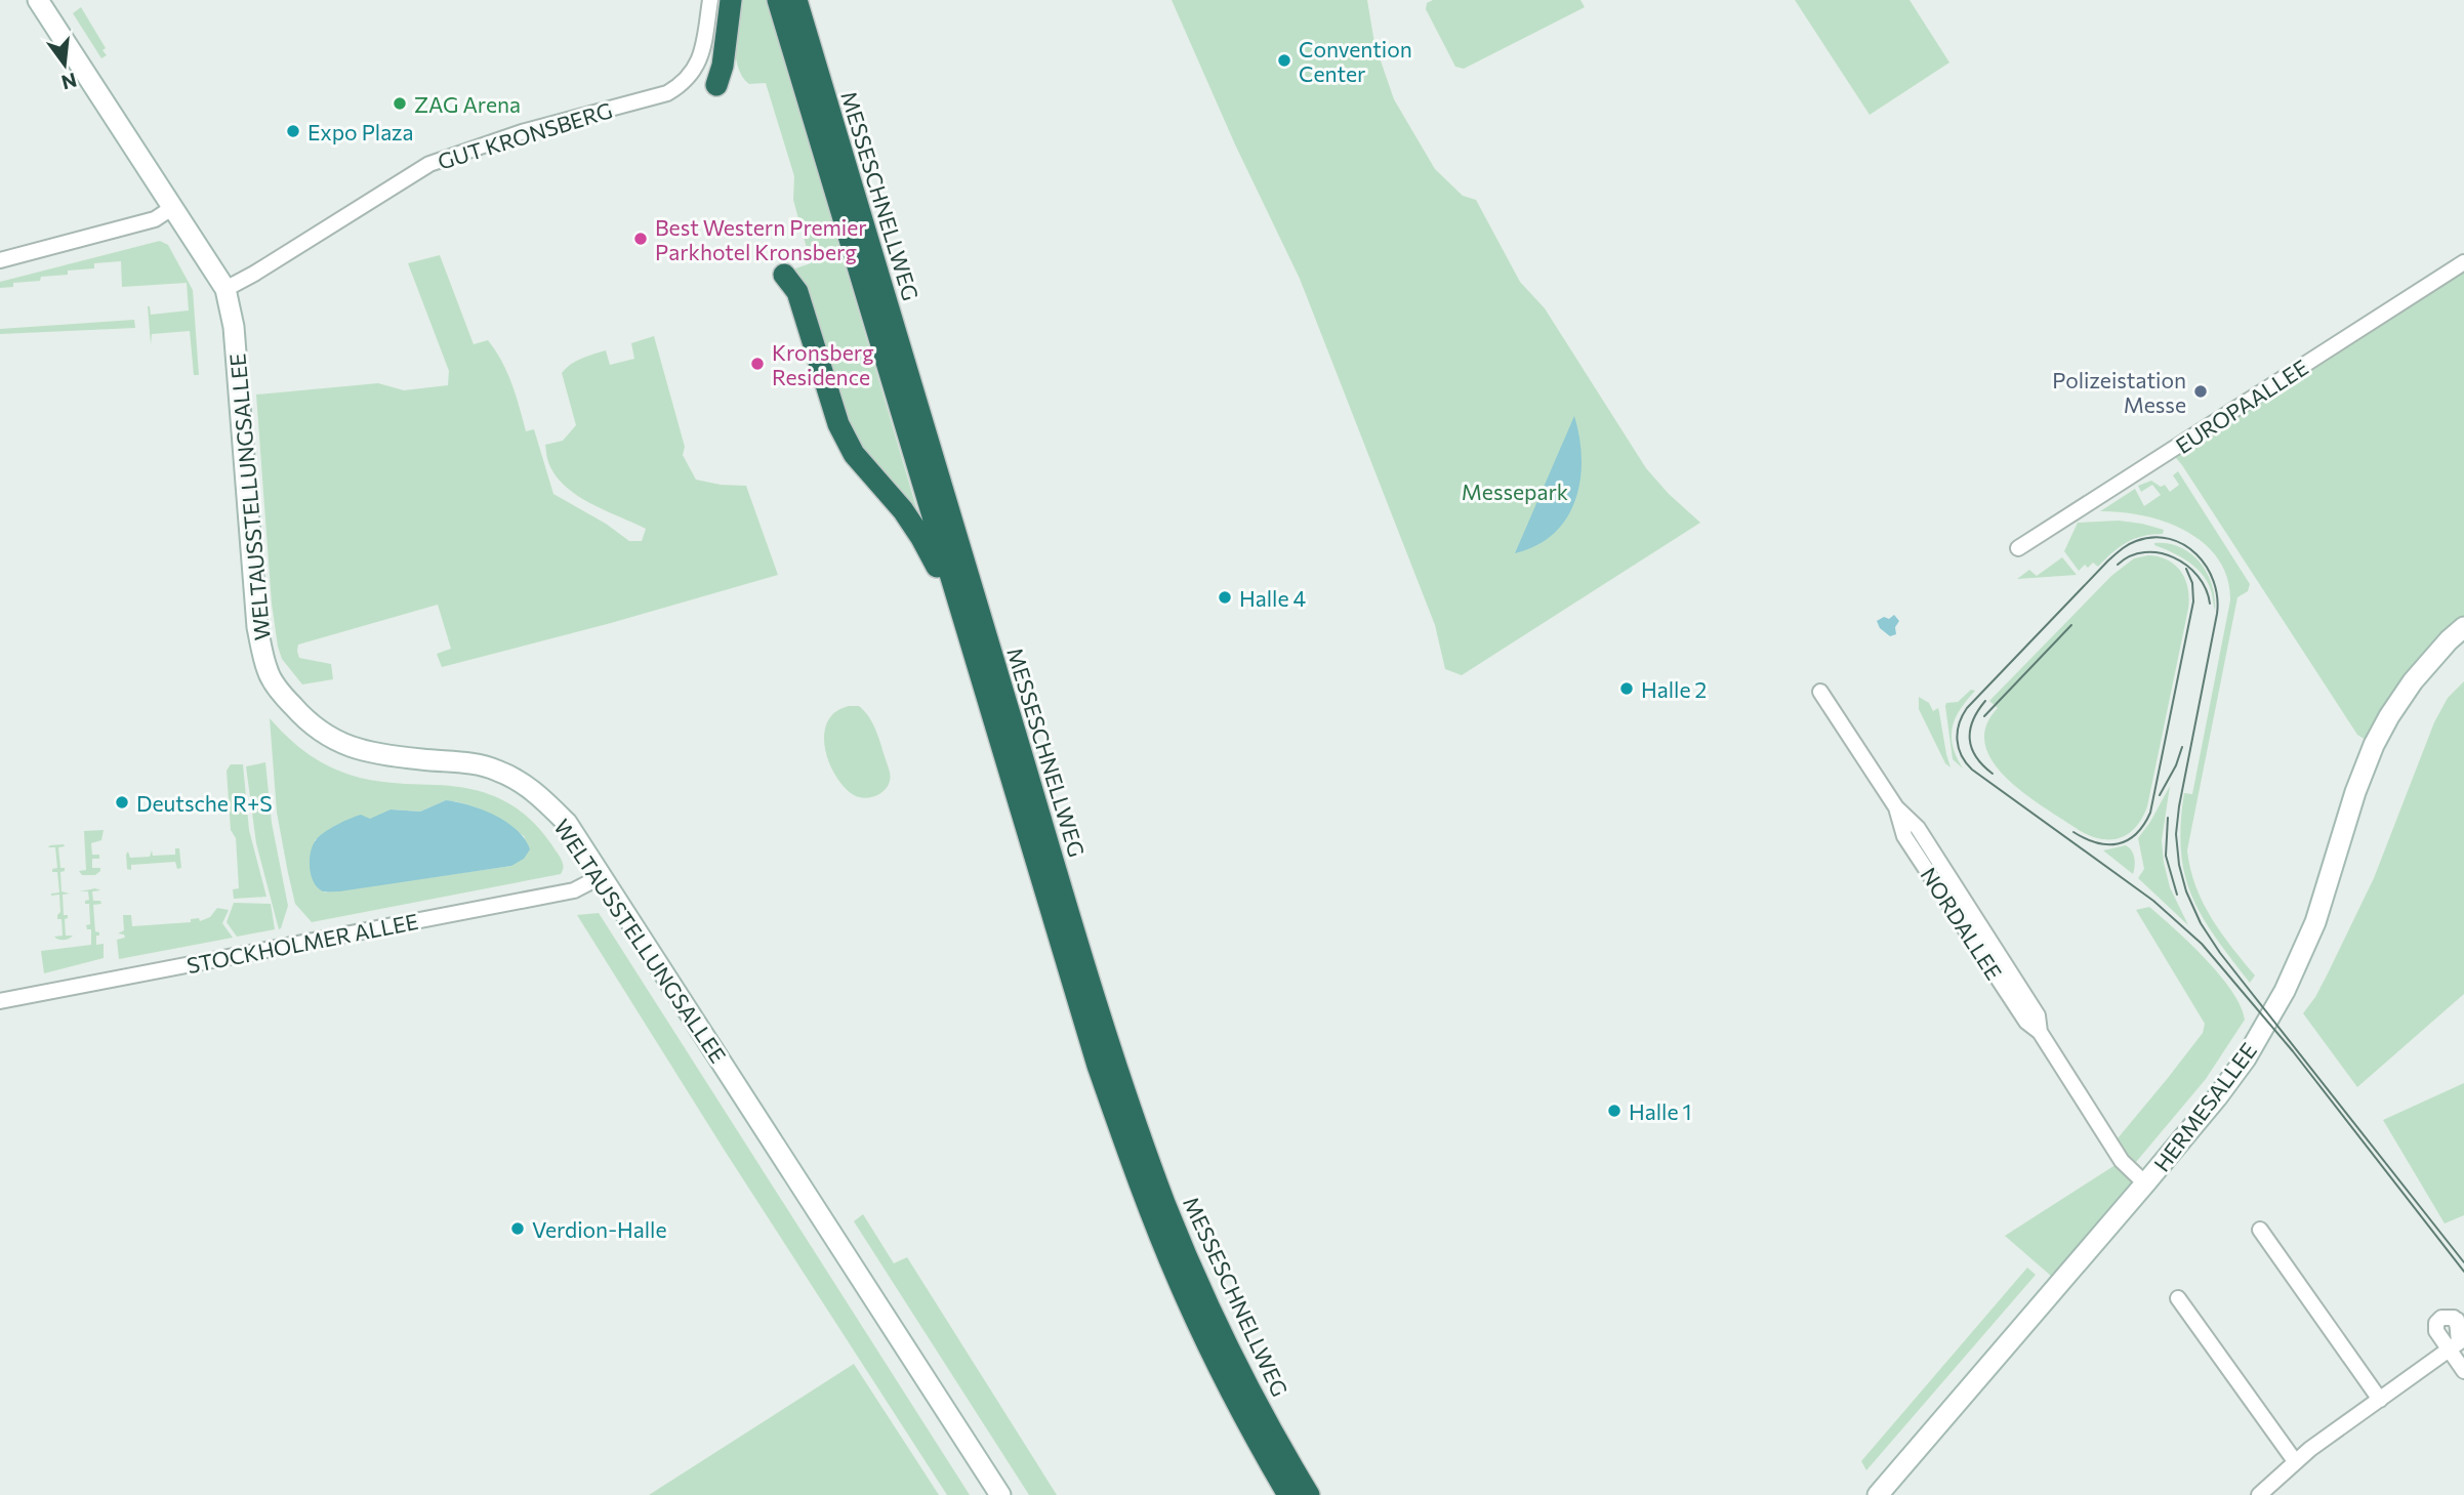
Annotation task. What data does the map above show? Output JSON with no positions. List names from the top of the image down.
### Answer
{
  "streets": {
    "highway": ["MESSESCHNELLWEG"],
    "main road": ["WELTAUSSTELLUNGSALLEE", "HERMESALLEE"],
    "street": [
      "GUT KRONSBERG",
      "EUROPAALLEE",
      "NORDALLEE",
      "STOCKHOLMER ALLEE"
    ]
  },
  "crossings": [
    ["GUT KRONSBERG", "WELTAUSSTELLUNGSALLEE"],
    ["WELTAUSSTELLUNGSALLEE", "STOCKHOLMER ALLEE"],
    ["NORDALLEE", "HERMESALLEE"]
  ],
  "parks": ["Messepark"],
  "places": [
    "Convention Center",
    "ZAG Arena",
    "Expo Plaza",
    "Best Western Premier Parkhotel Kronsberg",
    "Kronsberg Residence",
    "Polizeistation Messe",
    "Halle 4",
    "Halle 2",
    "Deutsche R+S",
    "Halle 1",
    "Verdion-Halle"
  ],
  "north": "bottom"
}
